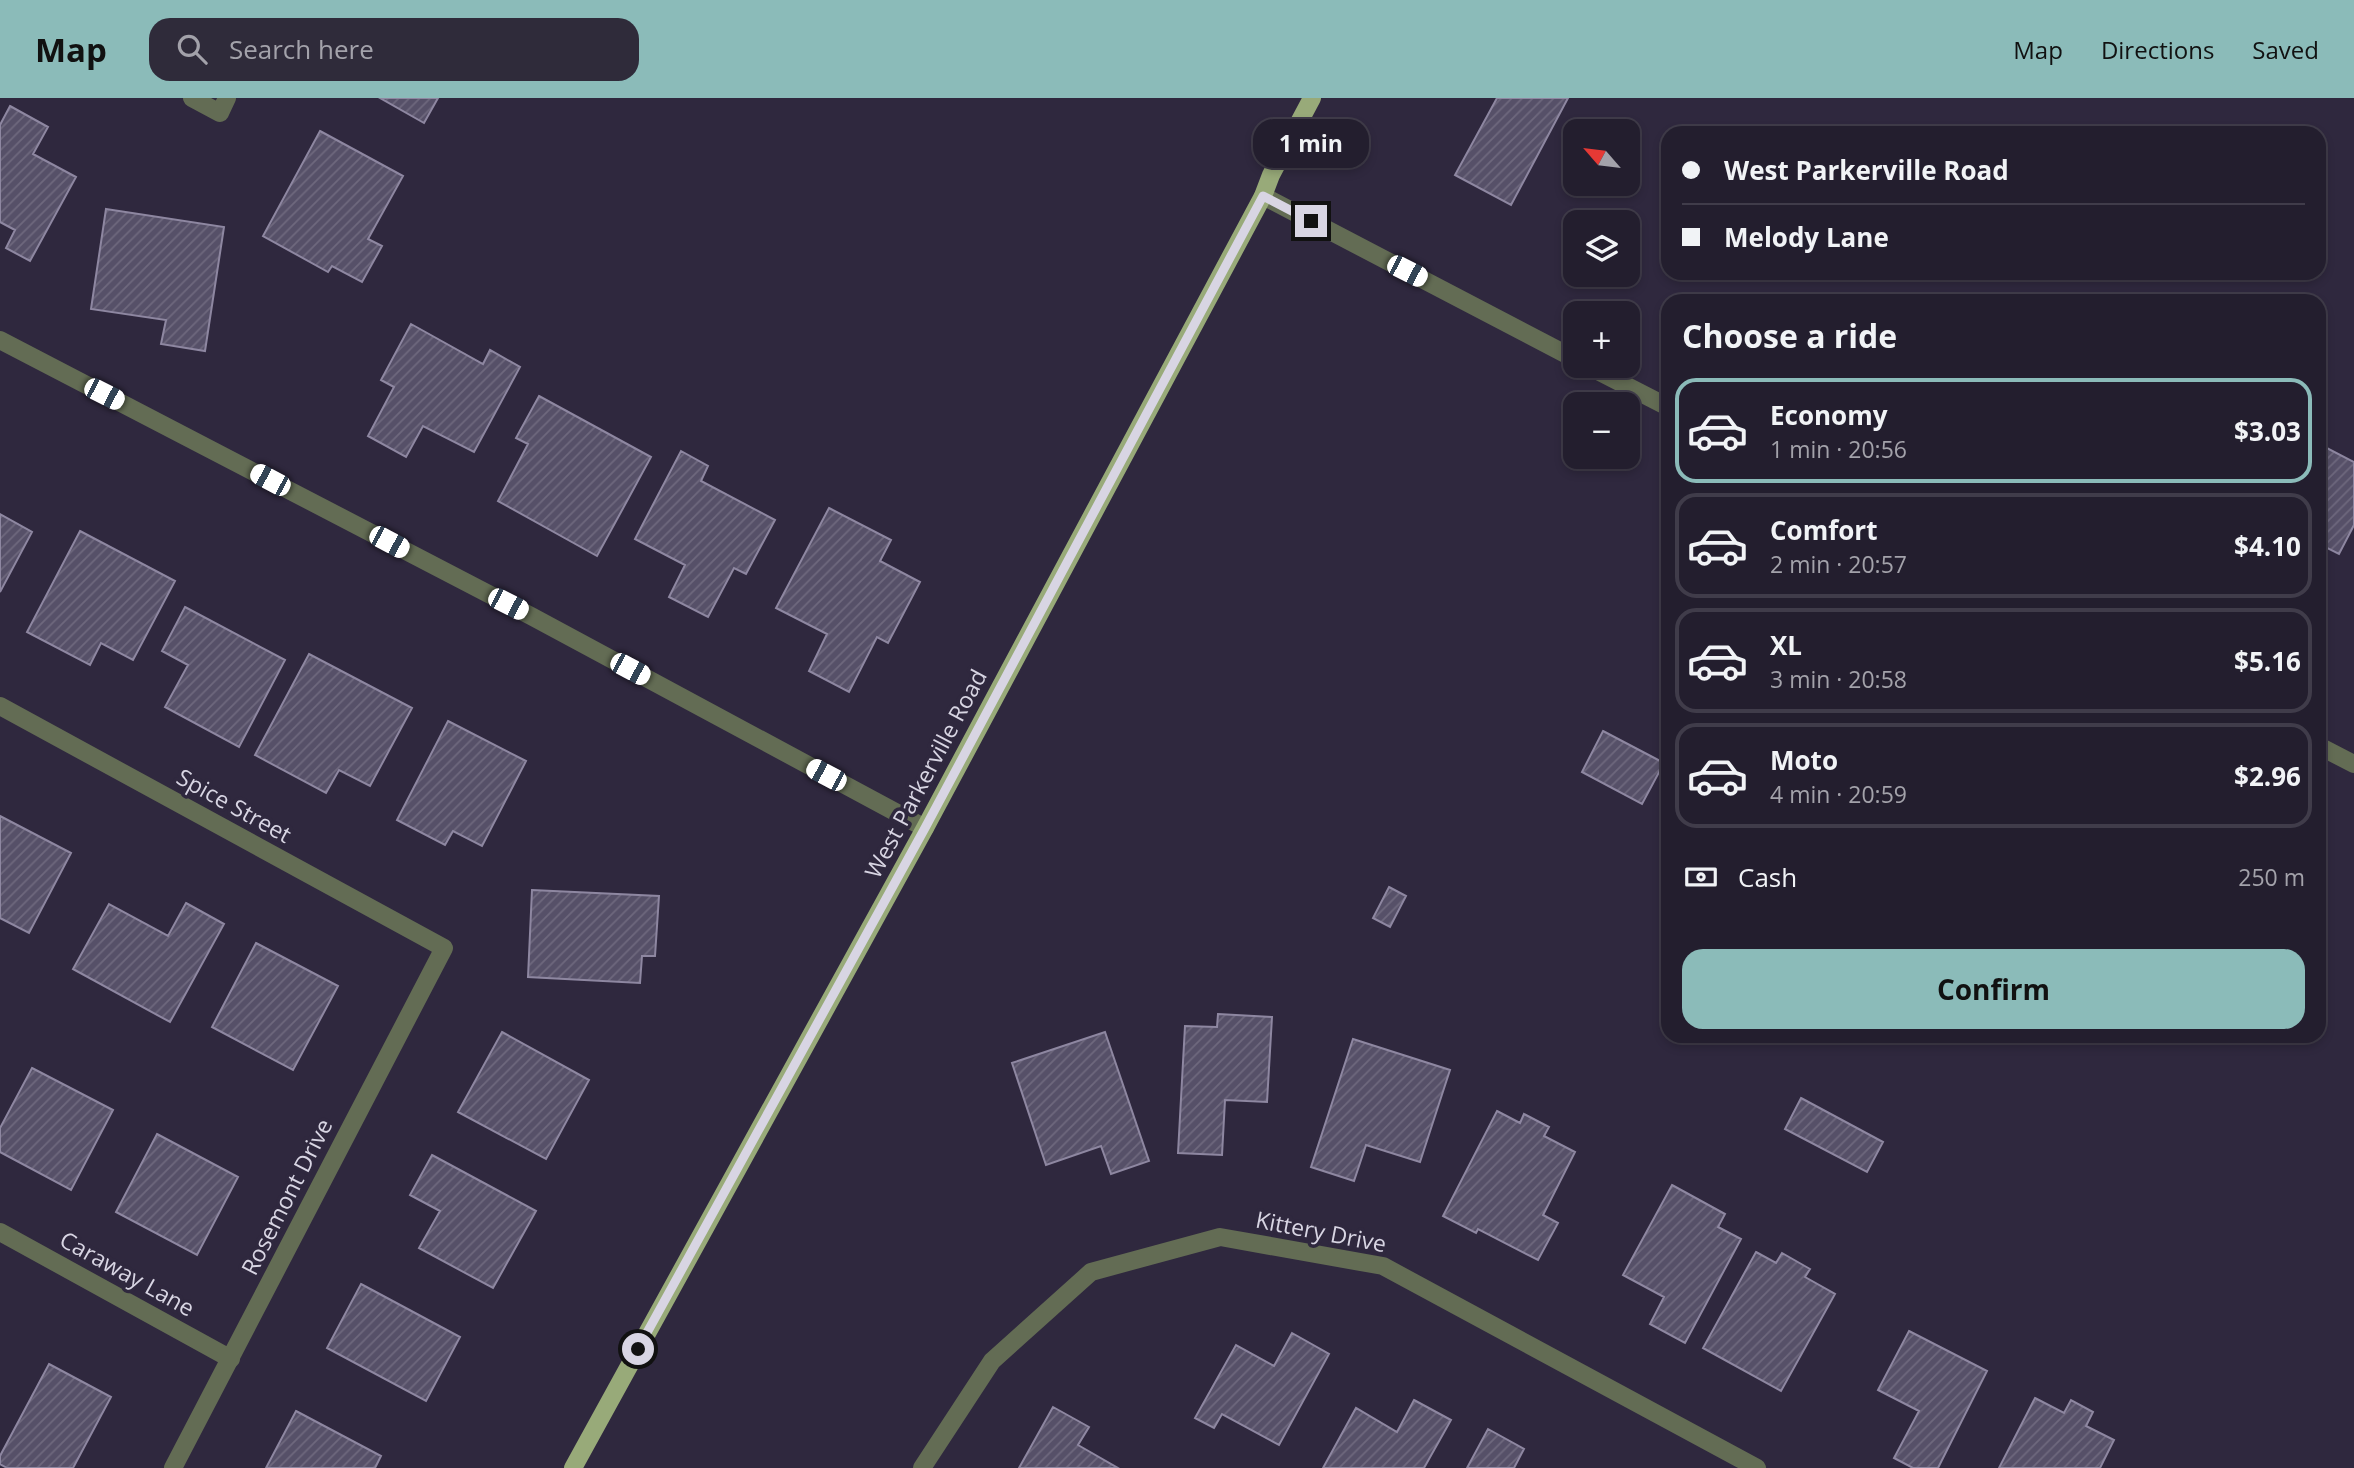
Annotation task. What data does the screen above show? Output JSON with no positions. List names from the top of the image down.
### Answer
{
  "streets": {
    "main road": ["West Parkerville Road"],
    "street": [
      "Spice Street",
      "Rosemont Drive",
      "Kittery Drive",
      "Caraway Lane"
    ]
  },
  "crossings": [
    ["Spice Street", "Rosemont Drive"],
    ["Rosemont Drive", "Caraway Lane"]
  ],
  "north": "top left",
  "page": {
    "header": "Map",
    "search": "Search here",
    "nav": ["Map", "Directions", "Saved"],
    "map_buttons": ["+", "−"],
    "bubble": "1 min",
    "banner": ["West Parkerville Road", "Melody Lane"],
    "heading": "Choose a ride",
    "list": [
      {
        "name": "Economy",
        "note": "1 min · 20:56",
        "value": "$3.03"
      },
      {
        "name": "Comfort",
        "note": "2 min · 20:57",
        "value": "$4.10"
      },
      {
        "name": "XL",
        "note": "3 min · 20:58",
        "value": "$5.16"
      },
      {
        "name": "Moto",
        "note": "4 min · 20:59",
        "value": "$2.96"
      }
    ],
    "pay": ["Cash", "250 m"],
    "buttons": "Confirm"
  }
}
